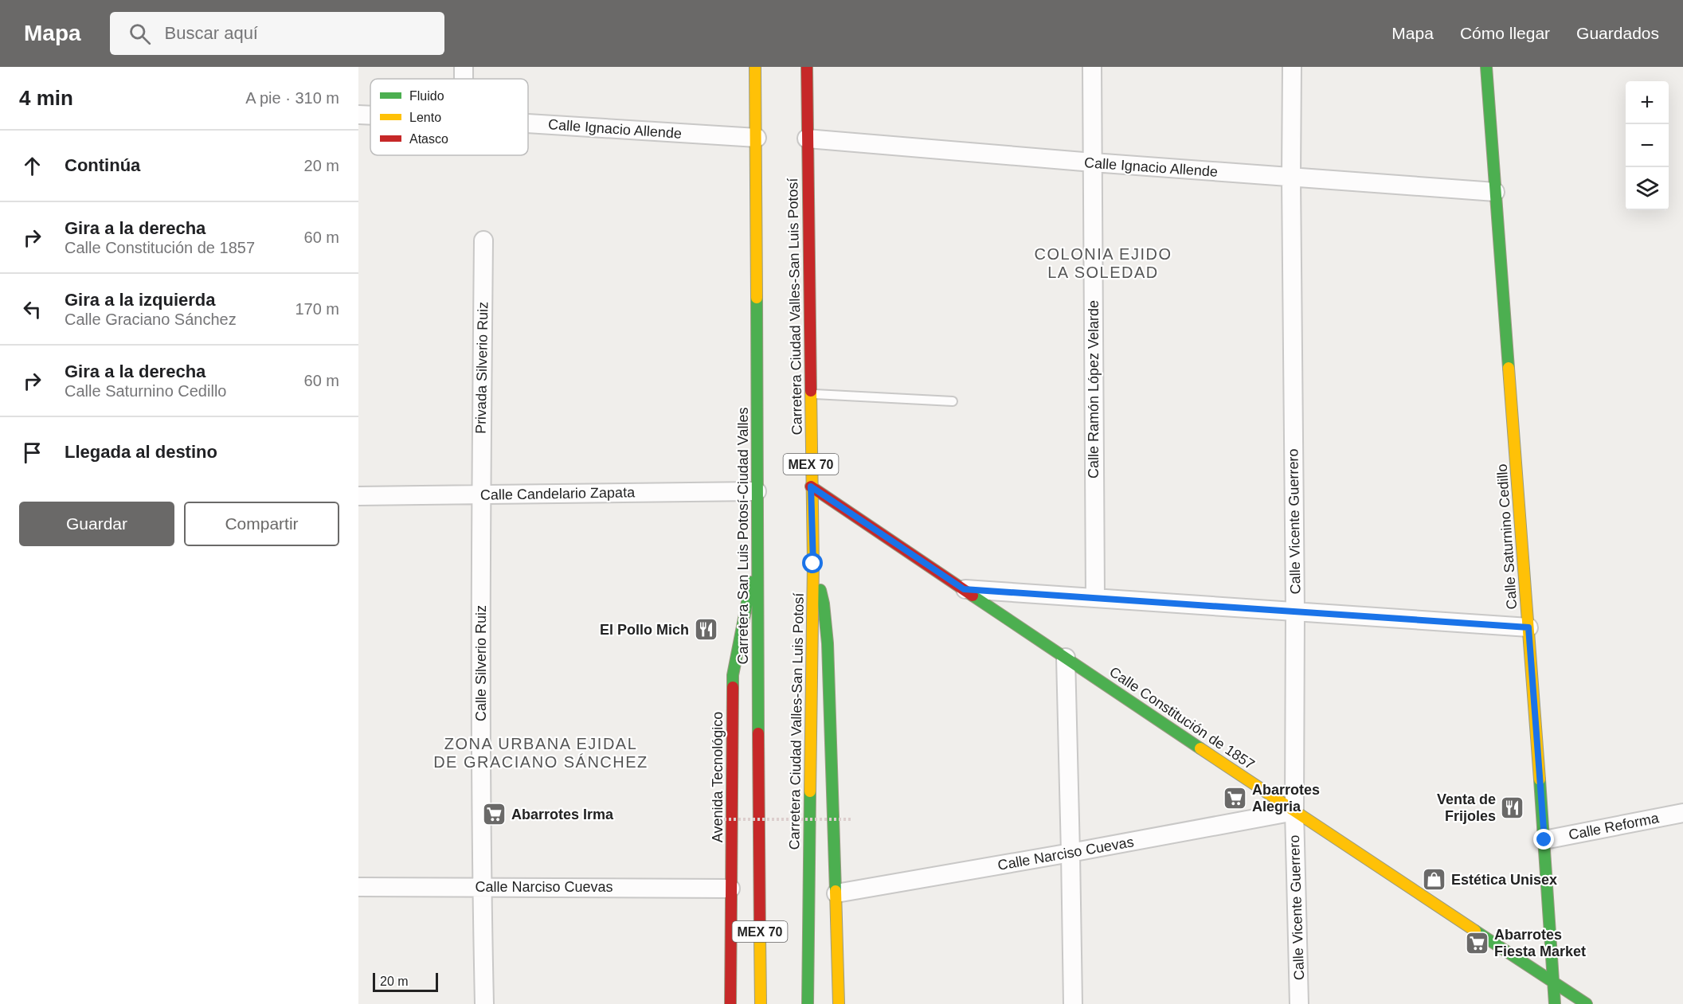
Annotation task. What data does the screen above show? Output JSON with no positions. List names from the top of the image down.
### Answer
{
  "streets": {
    "street": [
      "Calle Ignacio Allende",
      "Carretera Ciudad Valles-San Luis Potosí",
      "Privada Silverio Ruiz",
      "Calle Ramón López Velarde",
      "MEX 70",
      "Calle Candelario Zapata",
      "Calle Vicente Guerrero",
      "Carretera San Luis Potosí-Ciudad Valles",
      "Calle Saturnino Cedillo",
      "Calle Silverio Ruiz",
      "Calle Constitución de 1857",
      "Avenida Tecnológico",
      "Calle Reforma",
      "Calle Narciso Cuevas"
    ]
  },
  "crossings": [
    ["Calle Ignacio Allende", "Carretera Ciudad Valles-San Luis Potosí"],
    ["Calle Ignacio Allende", "Calle Ramón López Velarde"],
    ["Calle Ignacio Allende", "Calle Vicente Guerrero"],
    ["Calle Ignacio Allende", "Carretera San Luis Potosí-Ciudad Valles"],
    ["Calle Ignacio Allende", "Calle Saturnino Cedillo"],
    ["Carretera Ciudad Valles-San Luis Potosí", "Calle Constitución de 1857"],
    ["Privada Silverio Ruiz", "Calle Candelario Zapata"],
    ["Privada Silverio Ruiz", "Calle Silverio Ruiz"],
    ["Calle Candelario Zapata", "Carretera San Luis Potosí-Ciudad Valles"],
    ["Calle Candelario Zapata", "Calle Silverio Ruiz"],
    ["Calle Vicente Guerrero", "Calle Constitución de 1857"],
    ["Calle Vicente Guerrero", "Calle Narciso Cuevas"],
    ["Carretera San Luis Potosí-Ciudad Valles", "Avenida Tecnológico"],
    ["Calle Saturnino Cedillo", "Calle Constitución de 1857"],
    ["Calle Saturnino Cedillo", "Calle Reforma"],
    ["Calle Silverio Ruiz", "Calle Narciso Cuevas"],
    ["Calle Constitución de 1857", "Calle Narciso Cuevas"],
    ["Avenida Tecnológico", "Calle Narciso Cuevas"]
  ],
  "districts": ["COLONIA EJIDO LA SOLEDAD", "ZONA URBANA EJIDAL DE GRACIANO SÁNCHEZ"],
  "places": {
    "restaurant": ["El Pollo Mich", "Venta de Frijoles"],
    "supermarket": ["Abarrotes Alegria", "Abarrotes Irma", "Abarrotes Fiesta Market"],
    "shop": ["Estética Unisex"]
  },
  "legend": ["Fluido", "Lento", "Atasco"],
  "scale_bar": "20 m",
  "page": {
    "header": "Mapa",
    "search": "Buscar aquí",
    "nav": ["Mapa", "Cómo llegar", "Guardados"],
    "heading": ["4 min", "A pie · 310 m"],
    "map_buttons": ["+", "−"],
    "list": [
      ["Continúa", "20 m"],
      ["Gira a la derecha", "Calle Constitución de 1857", "60 m"],
      ["Gira a la izquierda", "Calle Graciano Sánchez", "170 m"],
      ["Gira a la derecha", "Calle Saturnino Cedillo", "60 m"],
      "Llegada al destino"
    ],
    "buttons": ["Guardar", "Compartir"],
    "scale": "20 m"
  }
}
